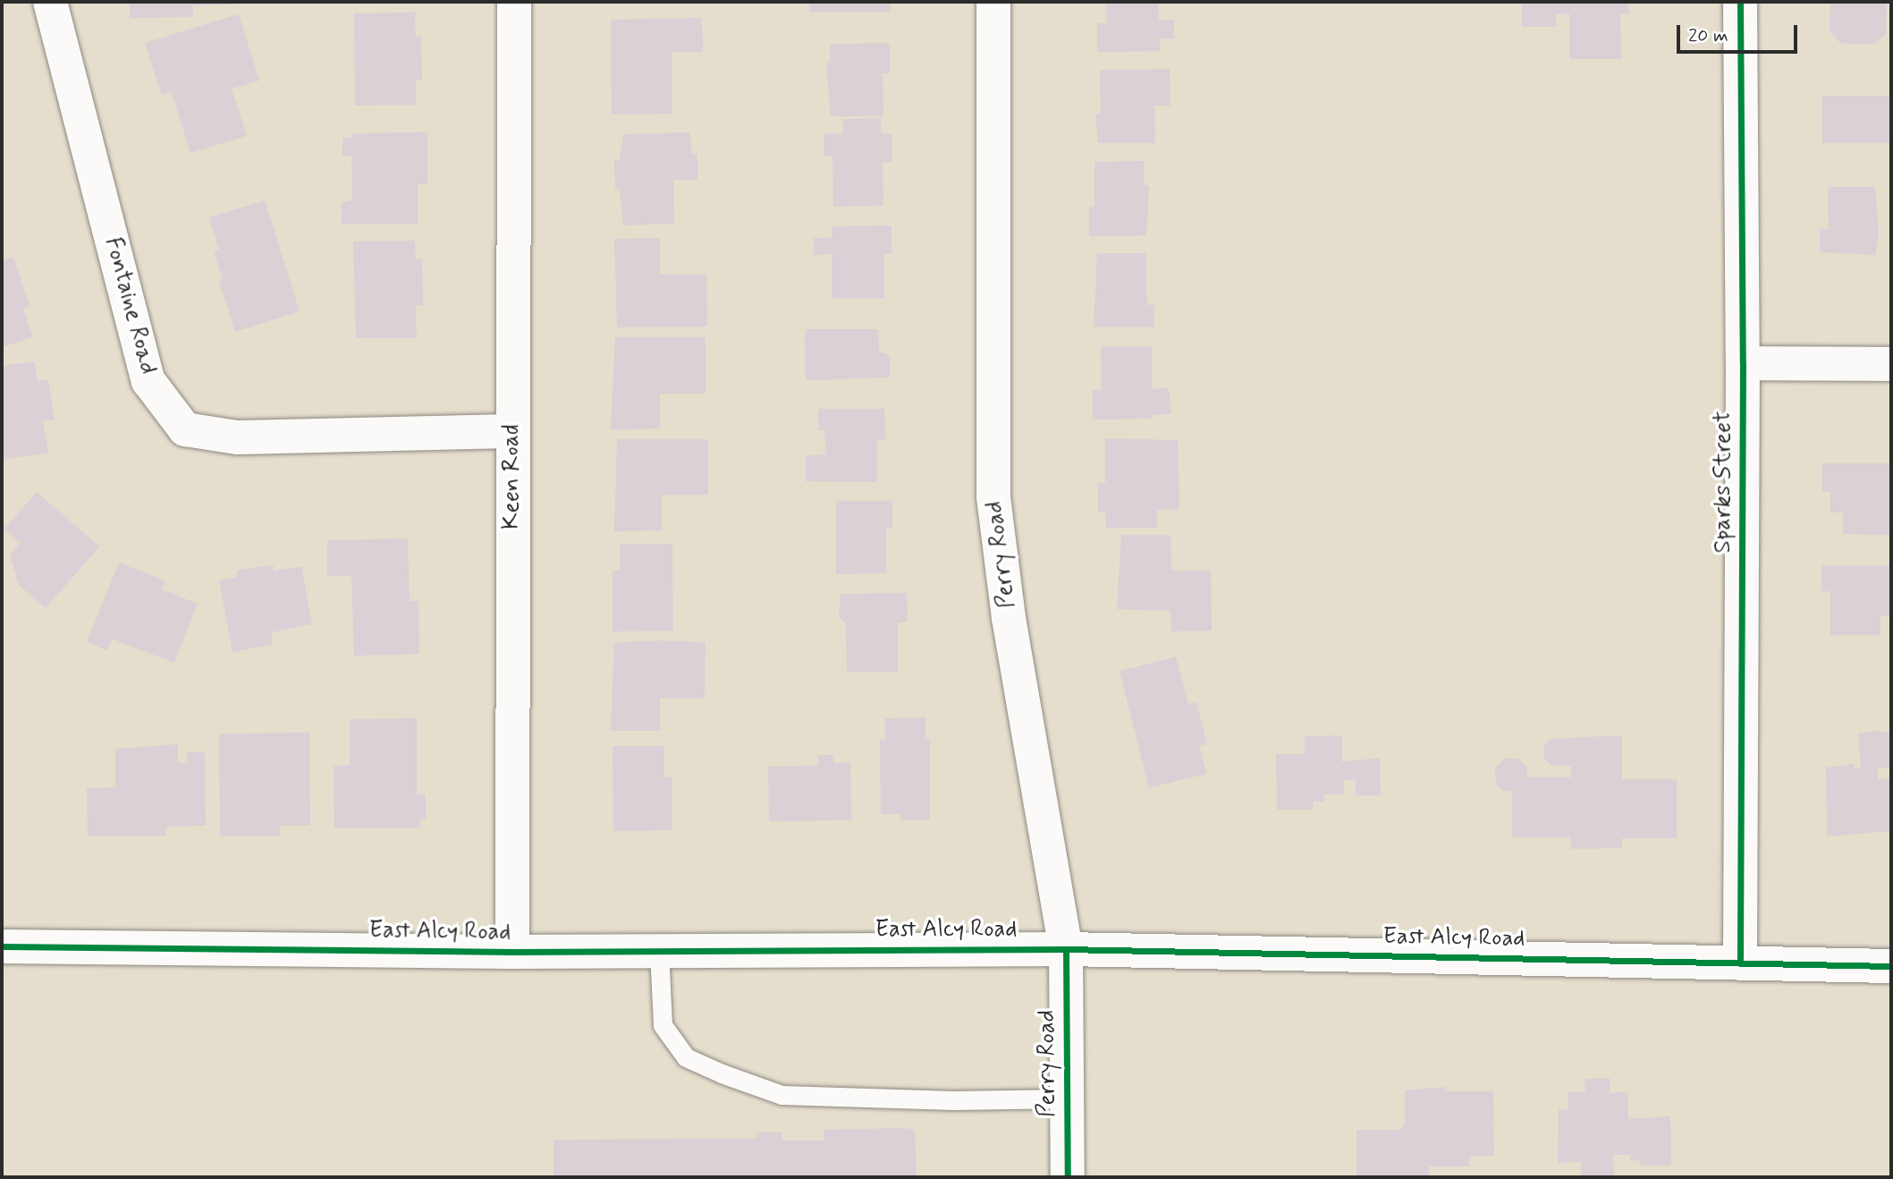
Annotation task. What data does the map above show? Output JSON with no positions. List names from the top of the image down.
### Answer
{
  "streets": {
    "street": [
      "Fontaine Road",
      "Keen Road",
      "Sparks Street",
      "Perry Road",
      "East Alcy Road"
    ]
  },
  "crossings": [
    ["Fontaine Road", "Keen Road"],
    ["Keen Road", "East Alcy Road"],
    ["Sparks Street", "East Alcy Road"],
    ["Perry Road", "East Alcy Road"]
  ],
  "scale_bar": "20 m"
}
